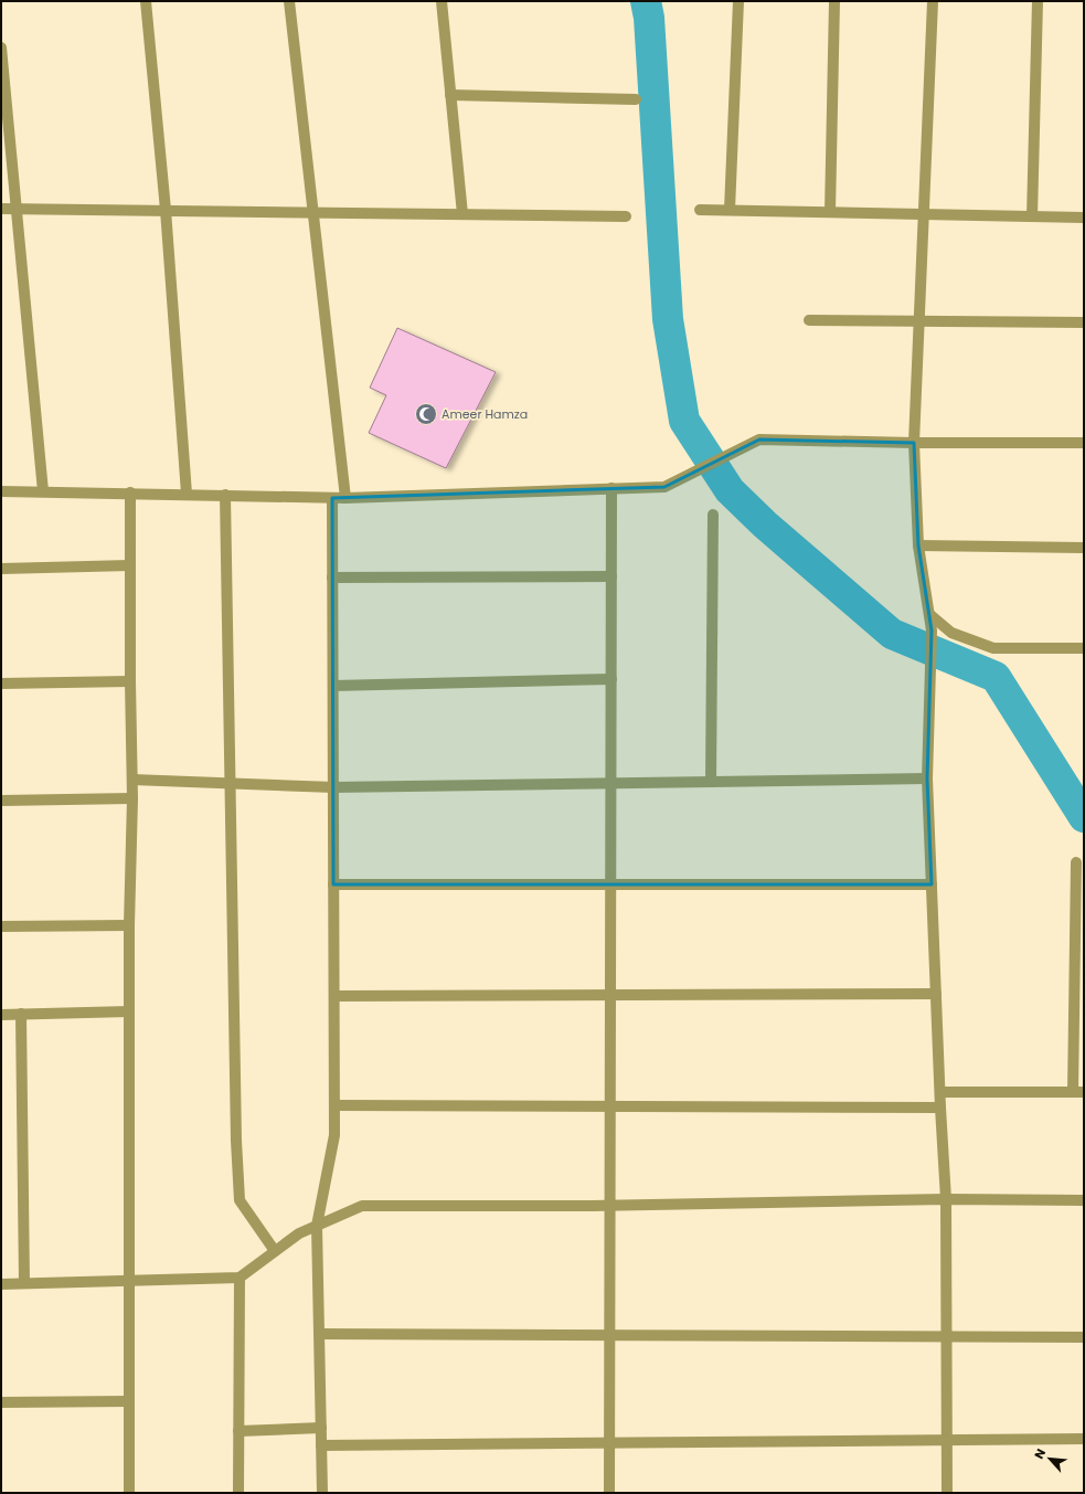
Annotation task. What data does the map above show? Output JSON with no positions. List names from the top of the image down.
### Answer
{
  "places": {
    "mosque": ["Ameer Hamza"]
  },
  "north": "top left"
}
